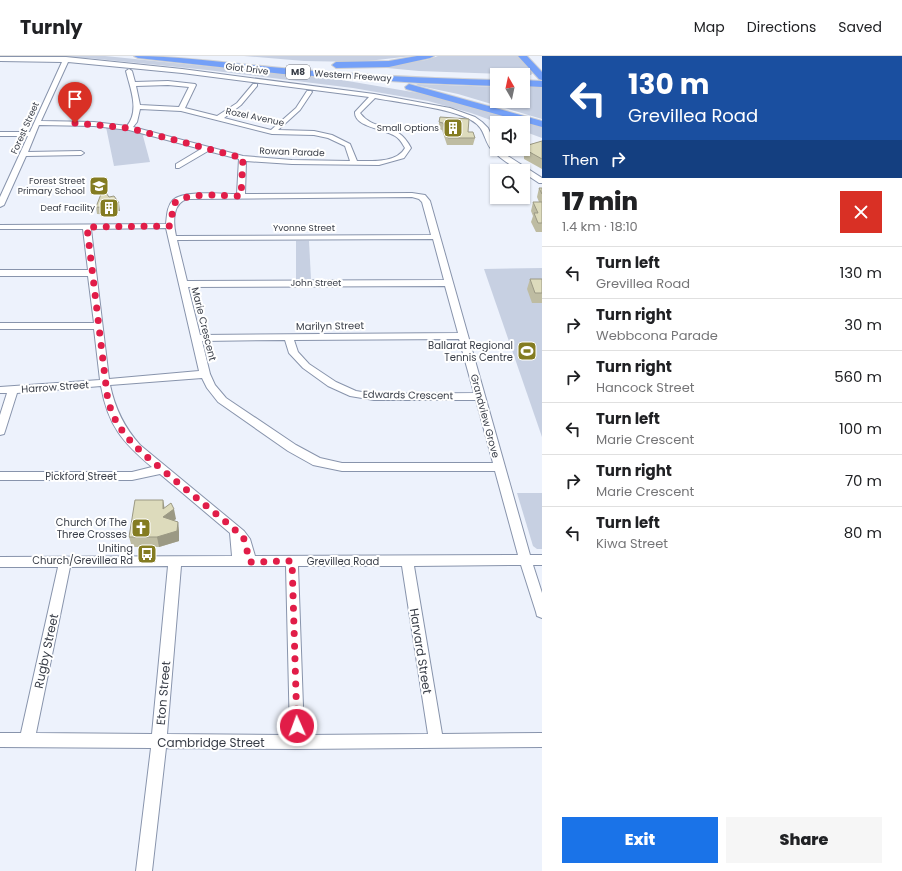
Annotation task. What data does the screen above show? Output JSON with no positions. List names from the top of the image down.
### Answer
{
  "streets": {
    "highway": ["M8", "Western Freeway"],
    "street": [
      "Giot Drive",
      "Rozel Avenue",
      "Forest Street",
      "Rowan Parade",
      "Yvonne Street",
      "John Street",
      "Marie Crescent",
      "Marilyn Street",
      "Harrow Street",
      "Edwards Crescent",
      "Grandview Grove",
      "Pickford Street",
      "Grevillea Road",
      "Rugby Street",
      "Harvard Street",
      "Eton Street",
      "Cambridge Street"
    ]
  },
  "crossings": [
    ["Giot Drive", "Forest Street"],
    ["Giot Drive", "Rowan Parade"],
    ["Rozel Avenue", "Rowan Parade"],
    ["Forest Street", "Rowan Parade"],
    ["Yvonne Street", "Marie Crescent"],
    ["Yvonne Street", "Grandview Grove"],
    ["John Street", "Marie Crescent"],
    ["John Street", "Grandview Grove"],
    ["Marie Crescent", "Marilyn Street"],
    ["Marie Crescent", "Harrow Street"],
    ["Marie Crescent", "Grandview Grove"],
    ["Marilyn Street", "Edwards Crescent"],
    ["Marilyn Street", "Grandview Grove"],
    ["Edwards Crescent", "Grandview Grove"],
    ["Grandview Grove", "Grevillea Road"],
    ["Grevillea Road", "Rugby Street"],
    ["Grevillea Road", "Harvard Street"],
    ["Grevillea Road", "Eton Street"],
    ["Rugby Street", "Cambridge Street"],
    ["Harvard Street", "Cambridge Street"],
    ["Eton Street", "Cambridge Street"]
  ],
  "places": {
    "building": ["Small Options", "Deaf Facility"],
    "school or university": ["Forest Street Primary School"],
    "sports": ["Ballarat Regional Tennis Centre"],
    "church": ["Church Of The Three Crosses"],
    "bus stop": ["Uniting Church/Grevillea Rd"]
  },
  "north": "top",
  "page": {
    "header": "Turnly",
    "nav": ["Map", "Directions", "Saved"],
    "turn": ["130 m", "Grevillea Road"],
    "then": "Then",
    "heading": ["17 min", "1.4 km · 18:10"],
    "list": [
      {
        "name": "Turn left",
        "note": "Grevillea Road",
        "value": "130 m"
      },
      {
        "name": "Turn right",
        "note": "Webbcona Parade",
        "value": "30 m"
      },
      {
        "name": "Turn right",
        "note": "Hancock Street",
        "value": "560 m"
      },
      {
        "name": "Turn left",
        "note": "Marie Crescent",
        "value": "100 m"
      },
      {
        "name": "Turn right",
        "note": "Marie Crescent",
        "value": "70 m"
      },
      {
        "name": "Turn left",
        "note": "Kiwa Street",
        "value": "80 m"
      }
    ],
    "buttons": ["Exit", "Share"]
  }
}
